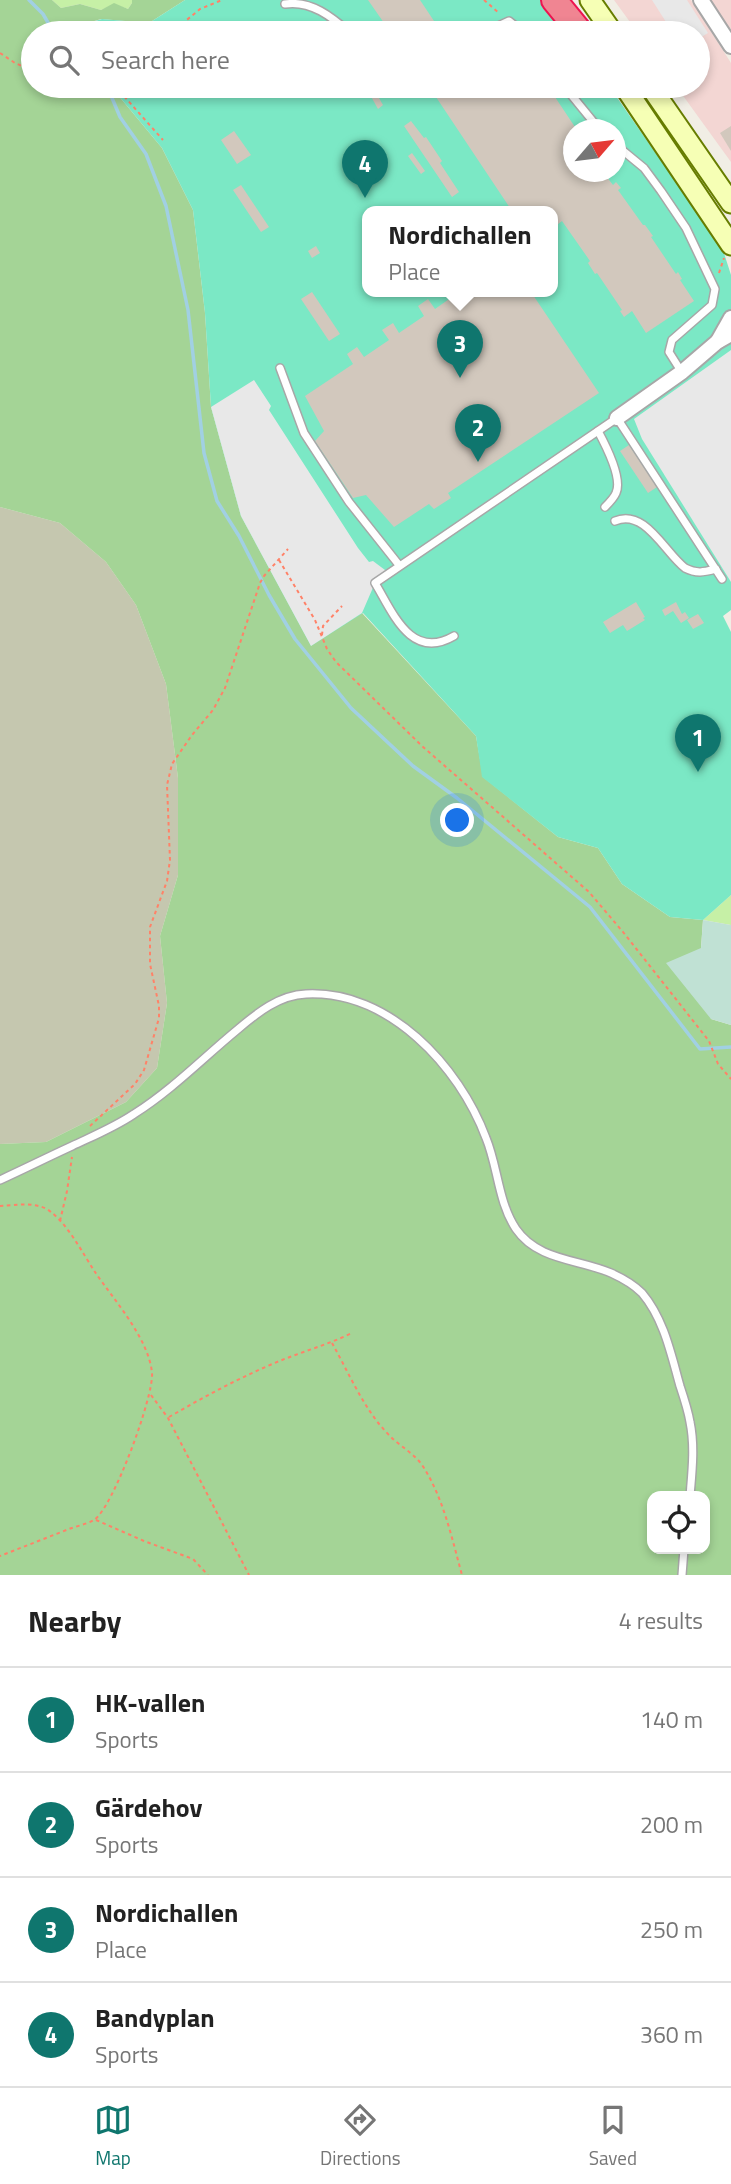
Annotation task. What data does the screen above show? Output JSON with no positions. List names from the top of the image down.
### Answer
{
  "north": "top right",
  "page": {
    "search": "Search here",
    "pins": [
      "4",
      "3",
      "2",
      "1"
    ],
    "popup": ["Nordichallen", "Place"],
    "heading": ["Nearby", "4 results"],
    "list": [
      {
        "mark": "1",
        "name": "HK-vallen",
        "note": "Sports",
        "value": "140 m"
      },
      {
        "mark": "2",
        "name": "Gärdehov",
        "note": "Sports",
        "value": "200 m"
      },
      {
        "mark": "3",
        "name": "Nordichallen",
        "note": "Place",
        "value": "250 m"
      },
      {
        "mark": "4",
        "name": "Bandyplan",
        "note": "Sports",
        "value": "360 m"
      }
    ],
    "nav": ["Map", "Directions", "Saved"]
  }
}
